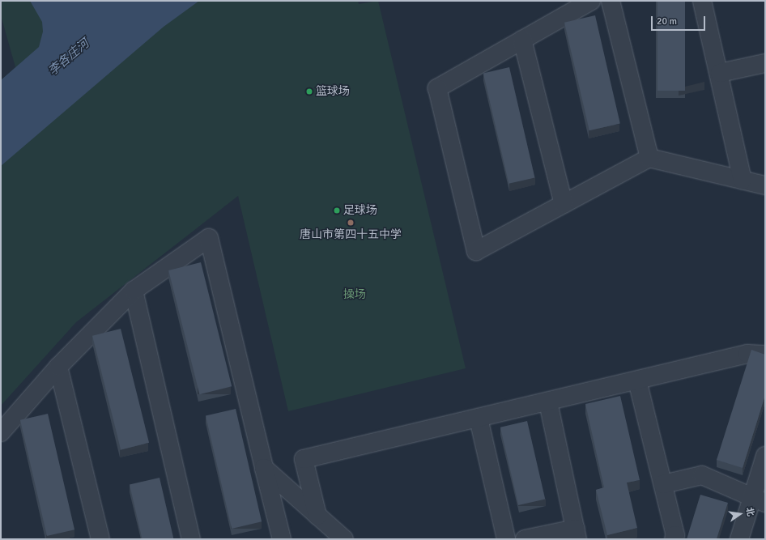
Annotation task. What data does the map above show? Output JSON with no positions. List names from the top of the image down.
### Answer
{
  "water": ["李各庄河"],
  "parks": ["操场"],
  "places": ["篮球场", "足球场", "唐山市第四十五中学"],
  "scale_bar": "20 m",
  "north": "right"
}
